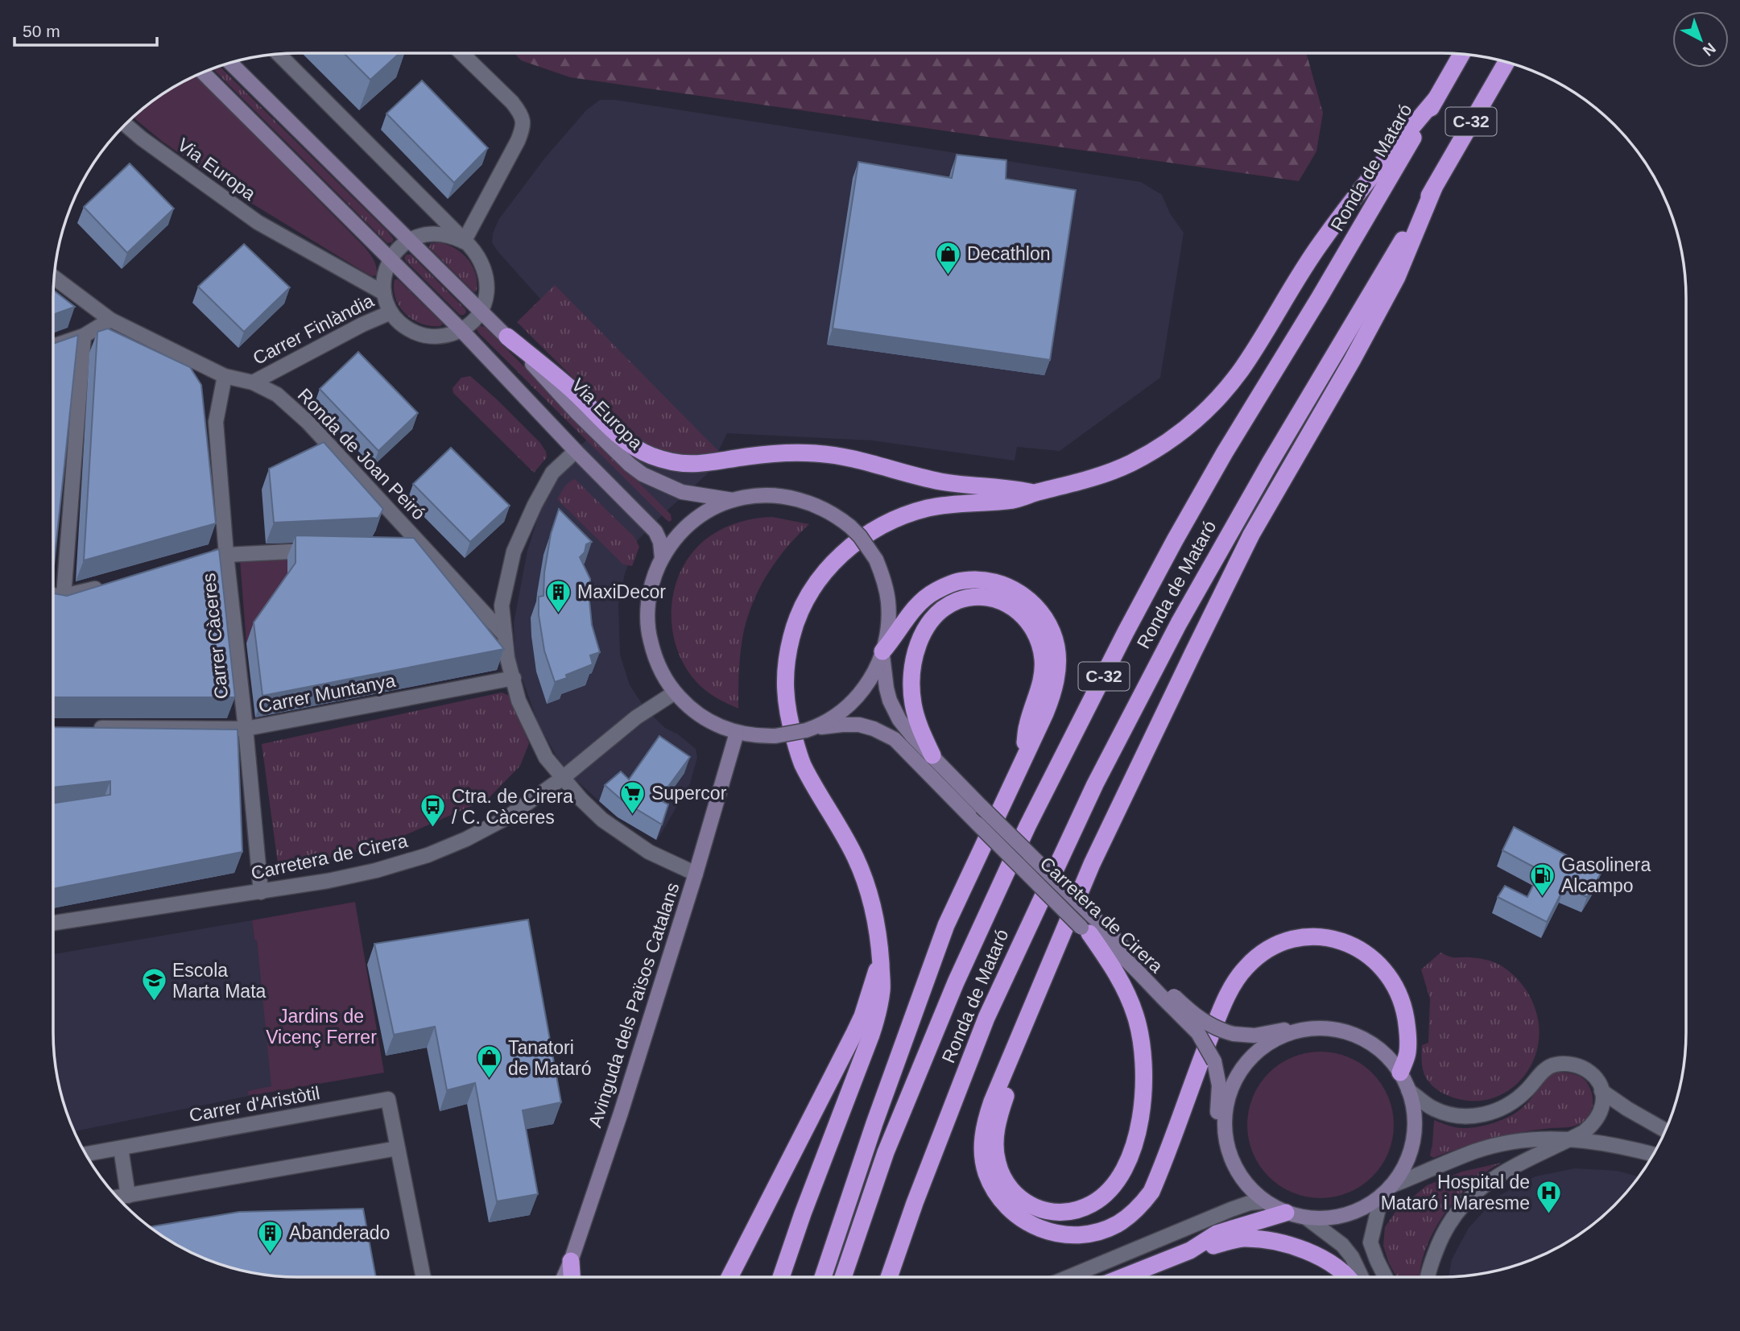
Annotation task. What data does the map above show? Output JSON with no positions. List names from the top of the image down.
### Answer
{
  "streets": {
    "highway": ["C-32", "Ronda de Mataró"],
    "street": [
      "Via Europa",
      "Carrer Finlàndia",
      "Ronda de Joan Peiró",
      "Carrer Càceres",
      "Carrer Muntanya",
      "Carretera de Cirera",
      "Avinguda dels Països Catalans",
      "Carrer d'Aristòtil"
    ]
  },
  "crossings": [
    ["C-32", "Ronda de Mataró"],
    ["Carrer Finlàndia", "Ronda de Joan Peiró"],
    ["Ronda de Joan Peiró", "Carrer Càceres"],
    ["Carrer Càceres", "Carrer Muntanya"],
    ["Carrer Càceres", "Carretera de Cirera"]
  ],
  "parks": ["Jardins de Vicenç Ferrer"],
  "places": {
    "shop": ["Decathlon", "Tanatori de Mataró"],
    "building": ["MaxiDecor", "Abanderado"],
    "supermarket": ["Supercor"],
    "bus stop": ["Ctra. de Cirera / C. Càceres"],
    "fuel station": ["Gasolinera Alcampo"],
    "school or university": ["Escola Marta Mata"],
    "hospital": ["Hospital de Mataró i Maresme"]
  },
  "scale_bar": "50 m",
  "north": "bottom right"
}
